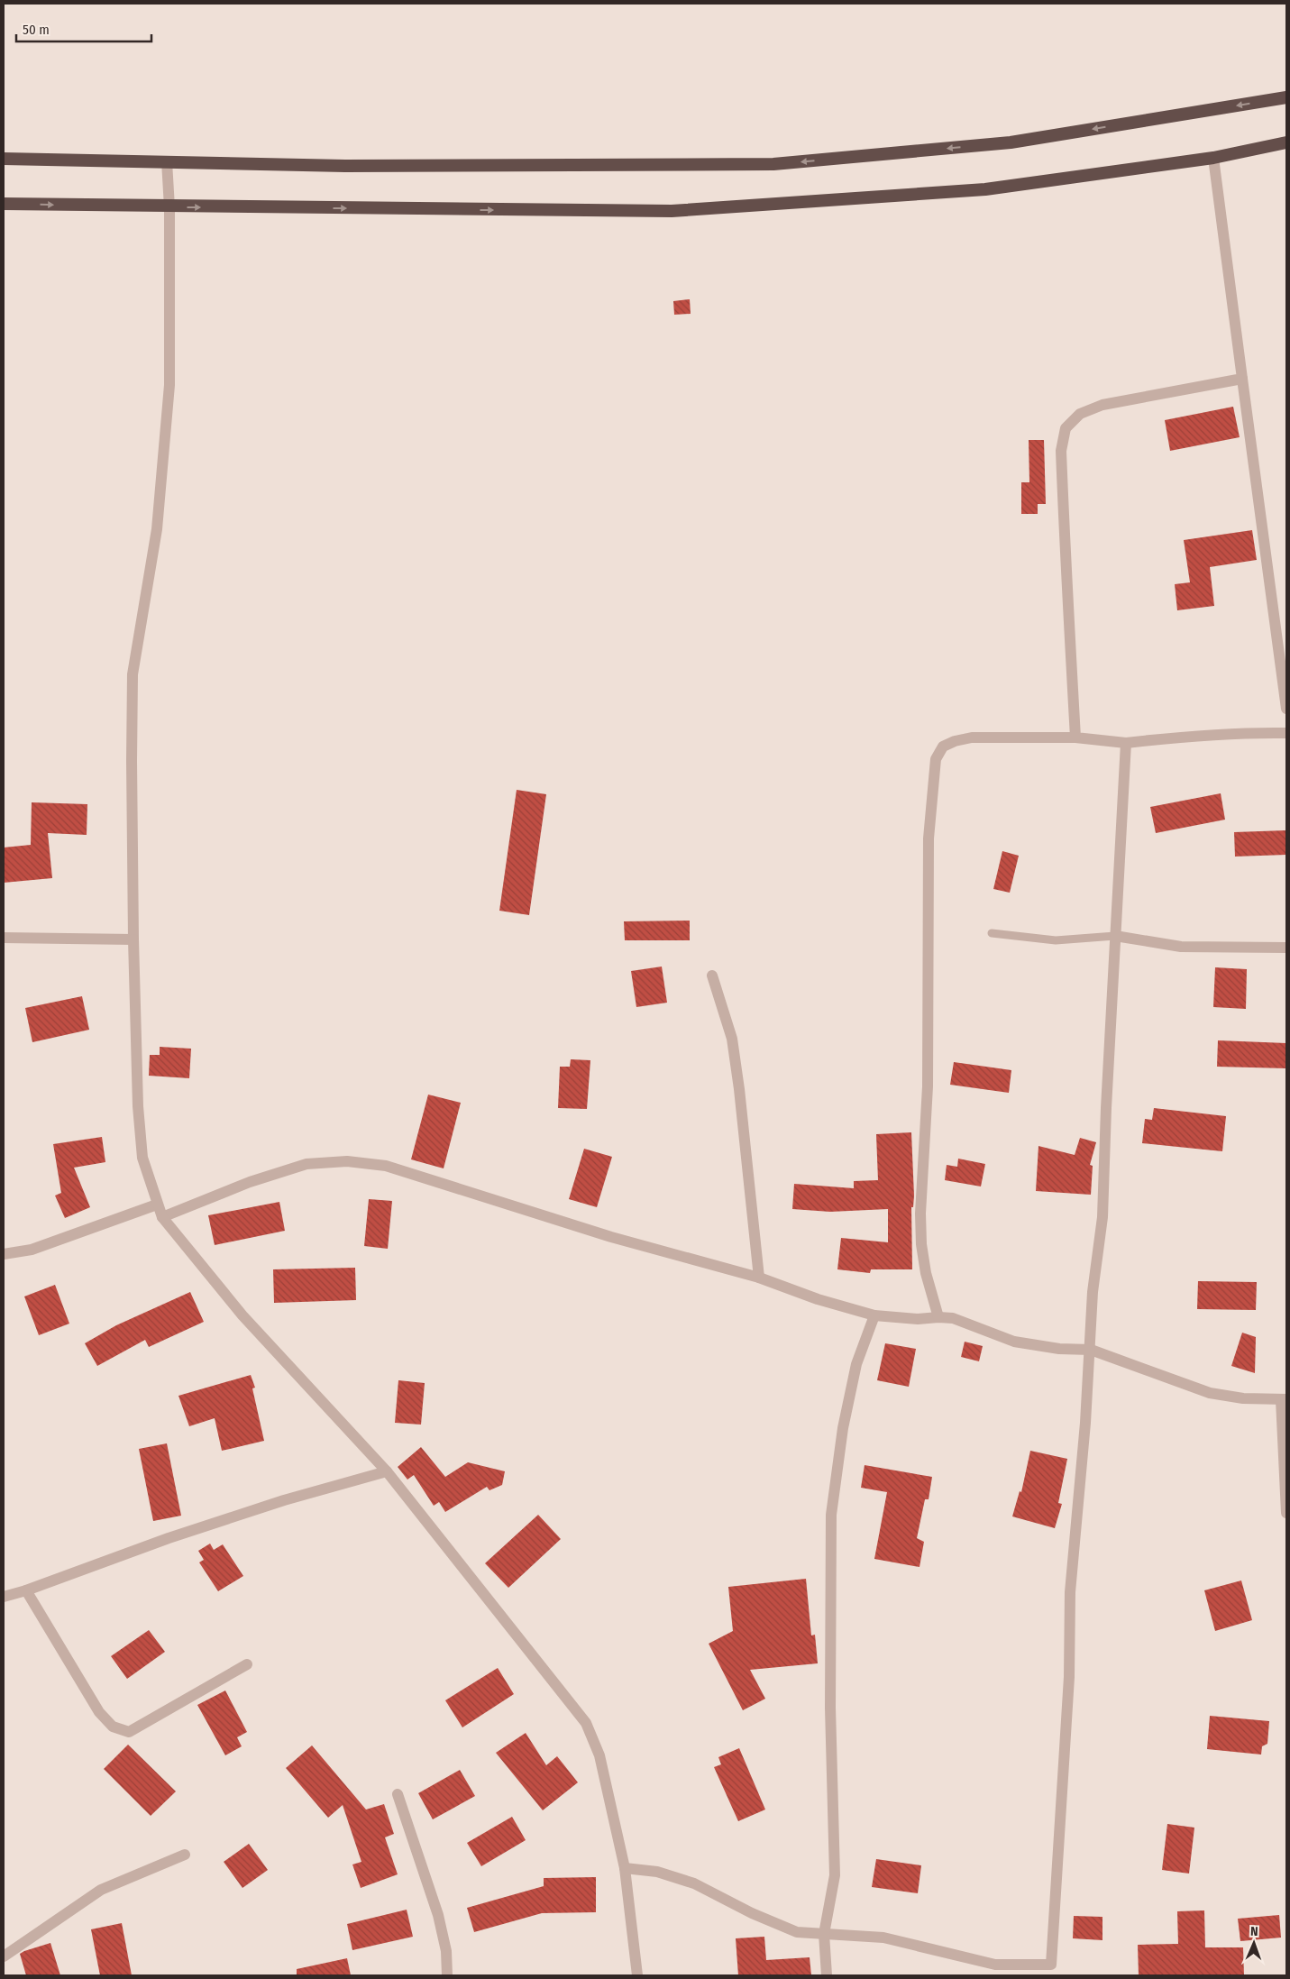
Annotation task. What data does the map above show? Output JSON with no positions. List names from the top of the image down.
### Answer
{
  "scale_bar": "50 m",
  "north": "top"
}
